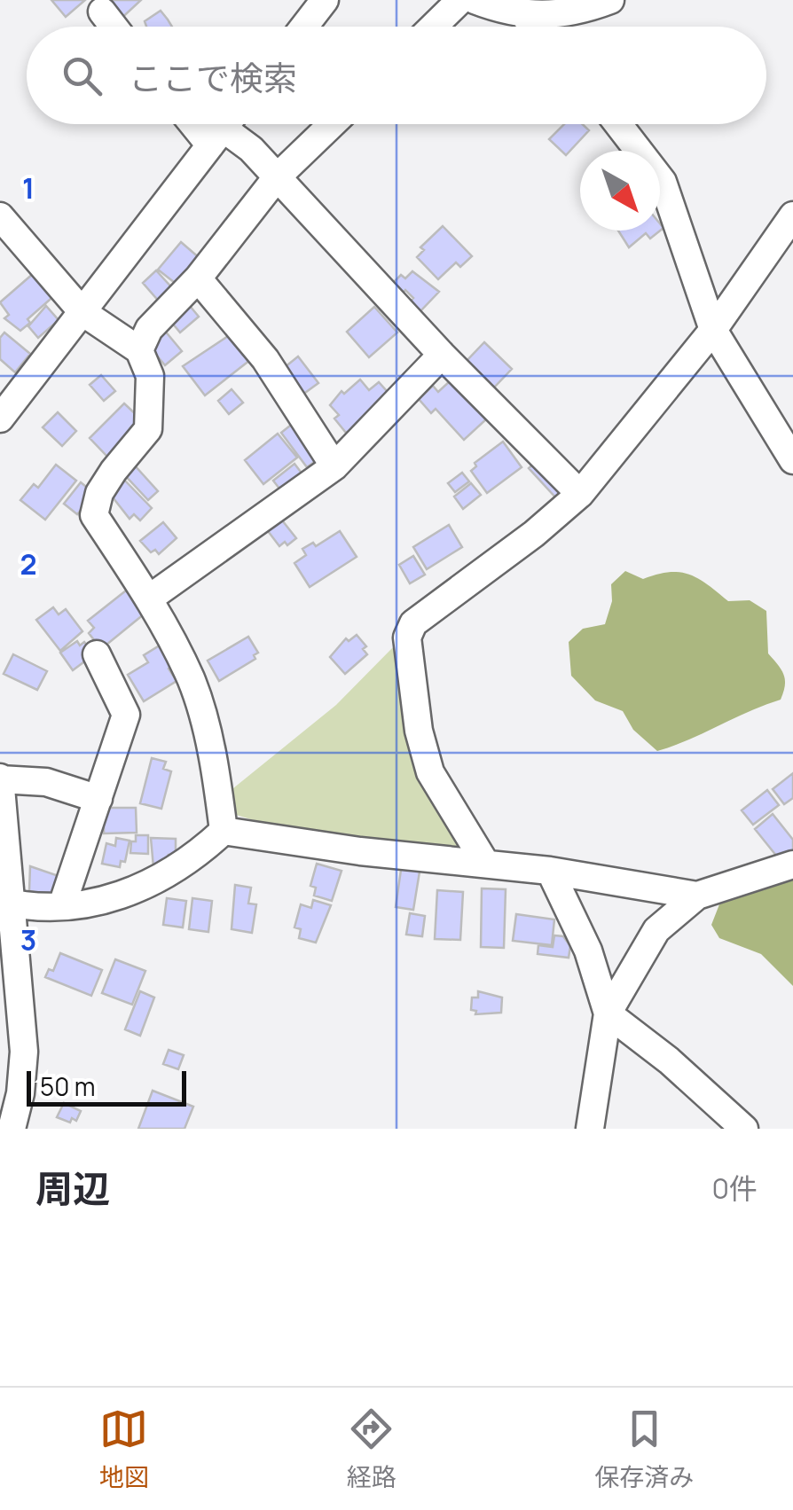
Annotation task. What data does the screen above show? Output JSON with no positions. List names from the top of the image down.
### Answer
{
  "scale_bar": "50 m",
  "north": "bottom right",
  "page": {
    "search": "ここで検索",
    "scale": "50 m",
    "heading": ["周辺", "0件"],
    "nav": ["地図", "経路", "保存済み"]
  },
  "grid": {
    "rows": ["1", "2", "3"]
  }
}
